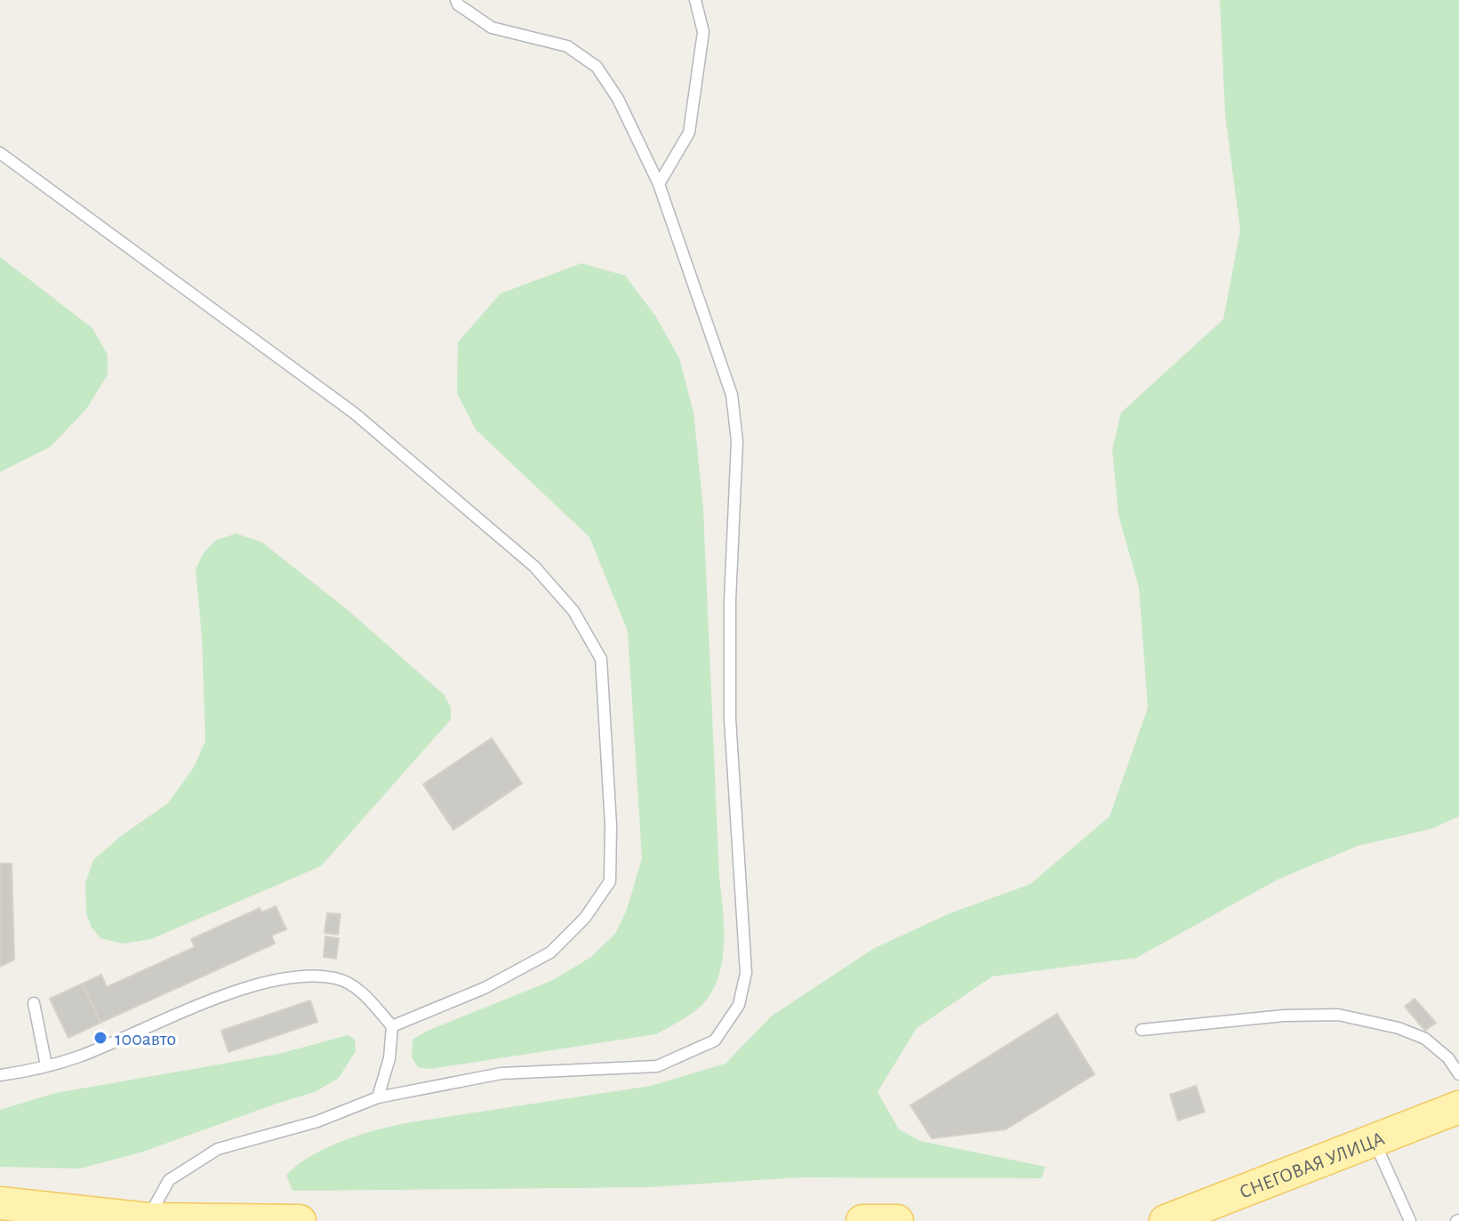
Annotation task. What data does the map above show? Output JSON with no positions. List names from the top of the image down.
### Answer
{
  "streets": {
    "main road": ["СНЕГОВАЯ УЛИЦА"]
  },
  "places": ["100авто"]
}
